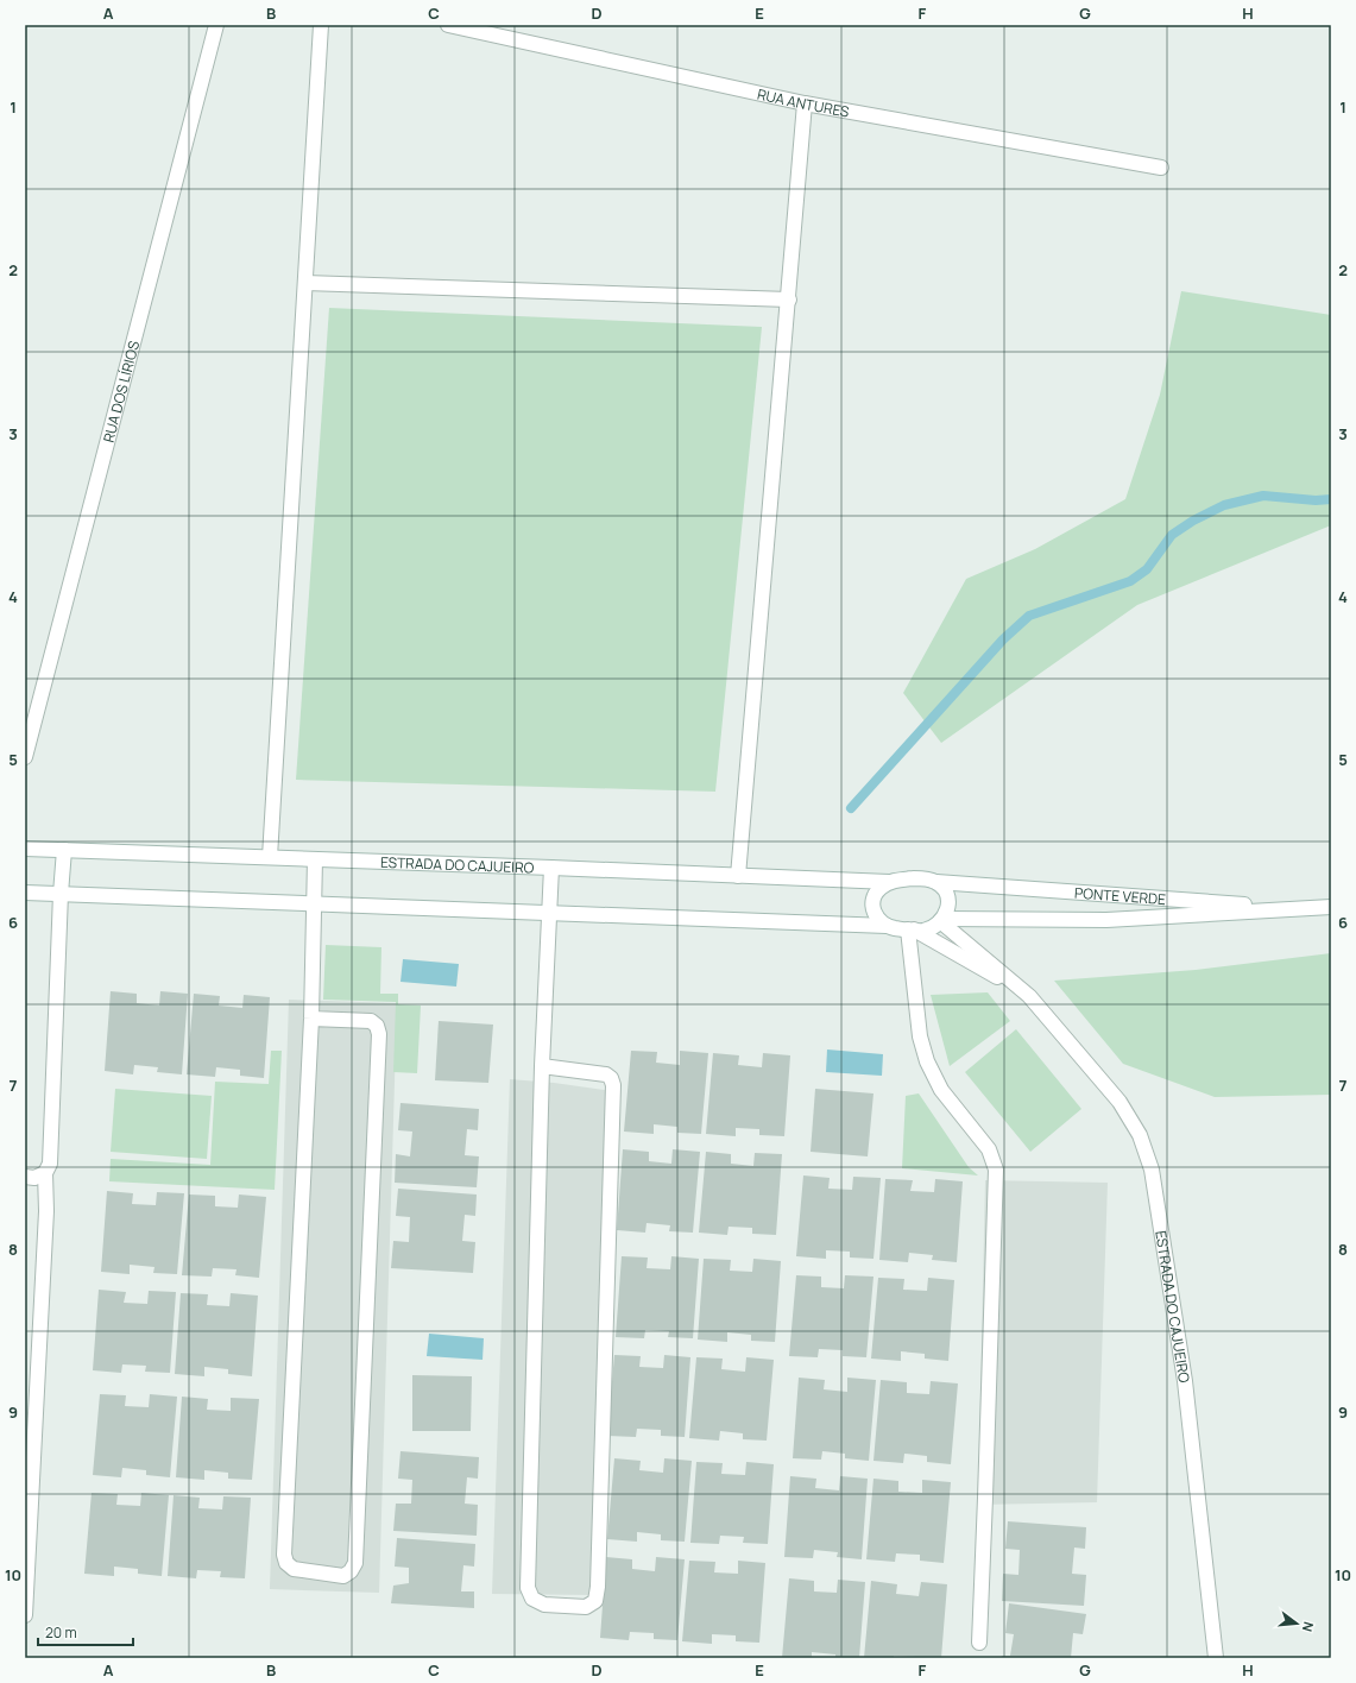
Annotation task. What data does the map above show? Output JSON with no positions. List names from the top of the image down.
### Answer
{
  "streets": {
    "street": [
      "RUA ANTURES",
      "RUA DOS LÍRIOS",
      "ESTRADA DO CAJUEIRO",
      "PONTE VERDE"
    ]
  },
  "crossings": [
    ["ESTRADA DO CAJUEIRO", "PONTE VERDE"]
  ],
  "scale_bar": "20 m",
  "north": "right",
  "grid": {
    "columns": [
      "A",
      "B",
      "C",
      "D",
      "E",
      "F",
      "G",
      "H"
    ],
    "rows": [
      "1",
      "2",
      "3",
      "4",
      "5",
      "6",
      "7",
      "8",
      "9",
      "10"
    ]
  }
}
